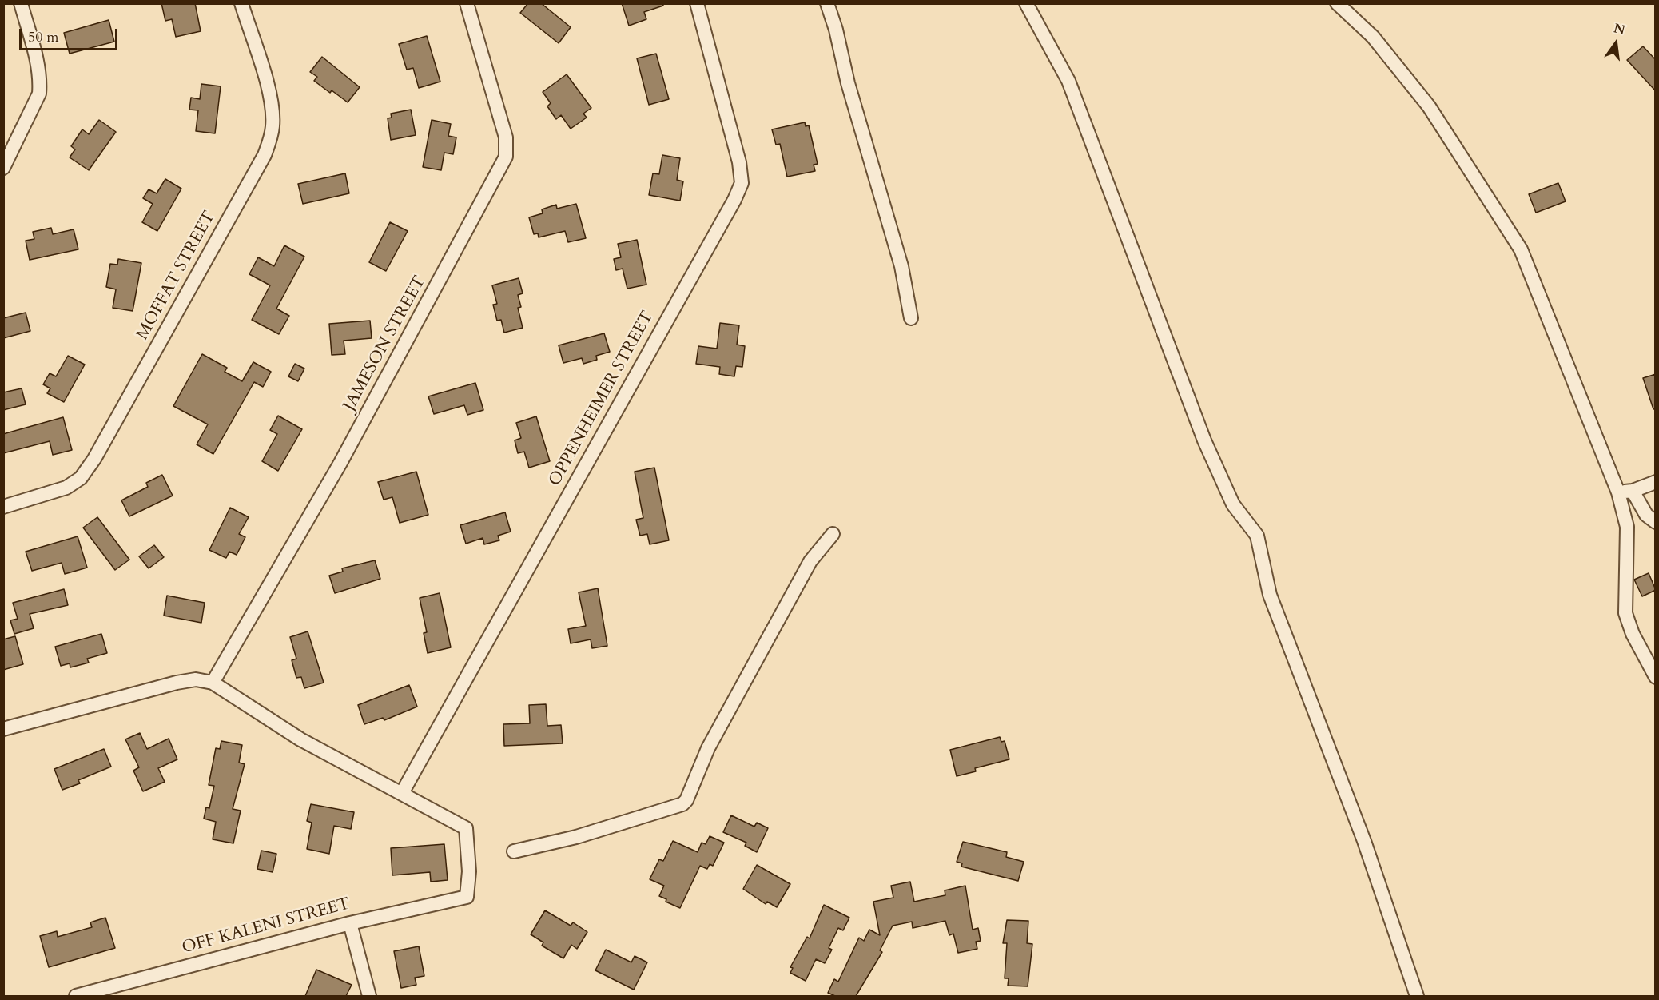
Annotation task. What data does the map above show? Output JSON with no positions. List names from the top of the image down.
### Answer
{
  "streets": {
    "street": [
      "MOFFAT STREET",
      "JAMESON STREET",
      "OPPENHEIMER STREET",
      "OFF KALENI STREET"
    ]
  },
  "crossings": [
    ["OPPENHEIMER STREET", "OFF KALENI STREET"]
  ],
  "scale_bar": "50 m",
  "north": "top"
}
